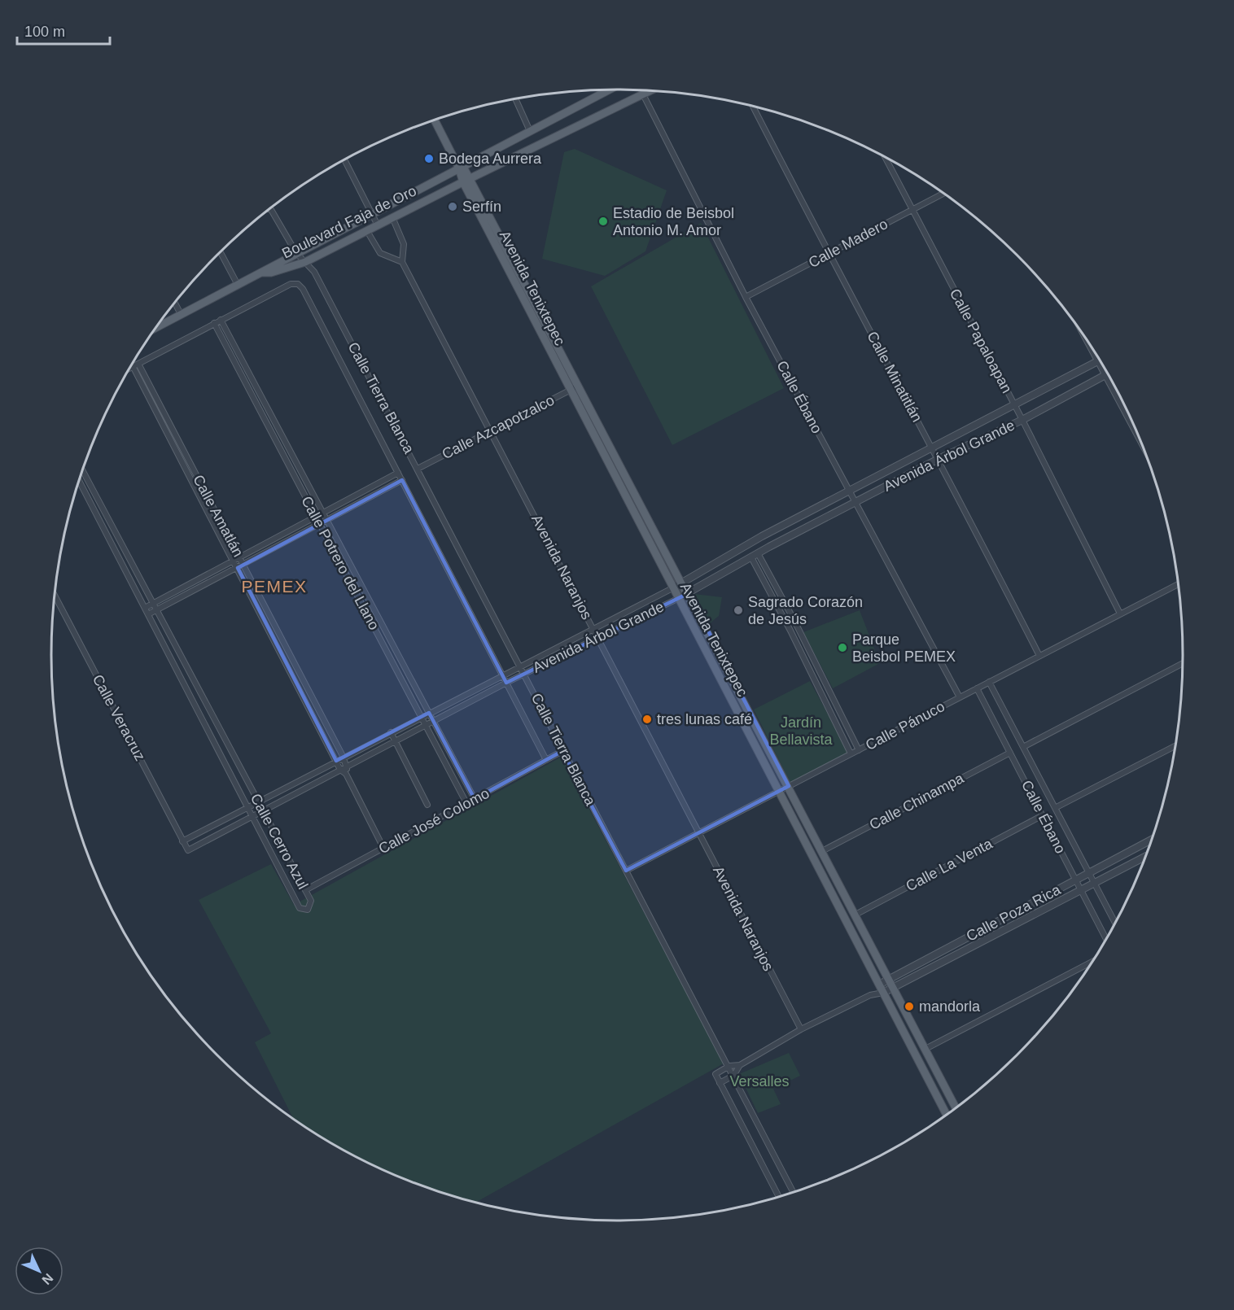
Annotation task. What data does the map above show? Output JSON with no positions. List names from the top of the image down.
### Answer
{
  "streets": {
    "main road": ["Boulevard Faja de Oro", "Avenida Tenixtepec"],
    "street": [
      "Calle Madero",
      "Calle Papaloapan",
      "Calle Minatitlán",
      "Calle Ébano",
      "Calle Tierra Blanca",
      "Calle Azcapotzalco",
      "Avenida Árbol Grande",
      "Calle Amatlán",
      "Calle Potrero del Llano",
      "Avenida Naranjos",
      "Calle Veracruz",
      "Calle Pánuco",
      "Calle Chinampa",
      "Calle José Colomo",
      "Calle Cerro Azul",
      "Calle La Venta",
      "Calle Poza Rica"
    ]
  },
  "crossings": [
    ["Boulevard Faja de Oro", "Avenida Tenixtepec"],
    ["Boulevard Faja de Oro", "Calle Ébano"],
    ["Boulevard Faja de Oro", "Calle Tierra Blanca"],
    ["Boulevard Faja de Oro", "Avenida Naranjos"],
    ["Calle Madero", "Calle Papaloapan"],
    ["Calle Madero", "Calle Minatitlán"],
    ["Calle Madero", "Calle Ébano"],
    ["Avenida Tenixtepec", "Calle Azcapotzalco"],
    ["Avenida Tenixtepec", "Avenida Árbol Grande"],
    ["Avenida Tenixtepec", "Calle Pánuco"],
    ["Avenida Tenixtepec", "Calle Chinampa"],
    ["Avenida Tenixtepec", "Calle La Venta"],
    ["Avenida Tenixtepec", "Calle Poza Rica"],
    ["Calle Papaloapan", "Avenida Árbol Grande"],
    ["Calle Papaloapan", "Calle Pánuco"],
    ["Calle Minatitlán", "Avenida Árbol Grande"],
    ["Calle Minatitlán", "Calle Pánuco"],
    ["Calle Ébano", "Avenida Árbol Grande"],
    ["Calle Ébano", "Calle Pánuco"],
    ["Calle Ébano", "Calle Chinampa"],
    ["Calle Ébano", "Calle La Venta"],
    ["Calle Ébano", "Calle Poza Rica"],
    ["Calle Tierra Blanca", "Calle Azcapotzalco"],
    ["Calle Tierra Blanca", "Avenida Árbol Grande"],
    ["Calle Tierra Blanca", "Calle Pánuco"],
    ["Calle Tierra Blanca", "Calle José Colomo"],
    ["Calle Tierra Blanca", "Calle Poza Rica"],
    ["Calle Azcapotzalco", "Avenida Naranjos"],
    ["Avenida Árbol Grande", "Calle Amatlán"],
    ["Avenida Árbol Grande", "Calle Potrero del Llano"],
    ["Avenida Árbol Grande", "Avenida Naranjos"],
    ["Avenida Árbol Grande", "Calle Veracruz"],
    ["Avenida Árbol Grande", "Calle Cerro Azul"],
    ["Calle Potrero del Llano", "Calle José Colomo"],
    ["Avenida Naranjos", "Calle Pánuco"],
    ["Avenida Naranjos", "Calle Poza Rica"],
    ["Calle José Colomo", "Calle Cerro Azul"]
  ],
  "districts": ["PEMEX"],
  "parks": ["Jardín Bellavista", "Versalles"],
  "places": [
    "Bodega Aurrera",
    "Serfín",
    "Estadio de Beisbol Antonio M. Amor",
    "Sagrado Corazón de Jesús",
    "Parque Beisbol PEMEX",
    "tres lunas café",
    "mandorla"
  ],
  "scale_bar": "100 m",
  "north": "bottom right"
}
